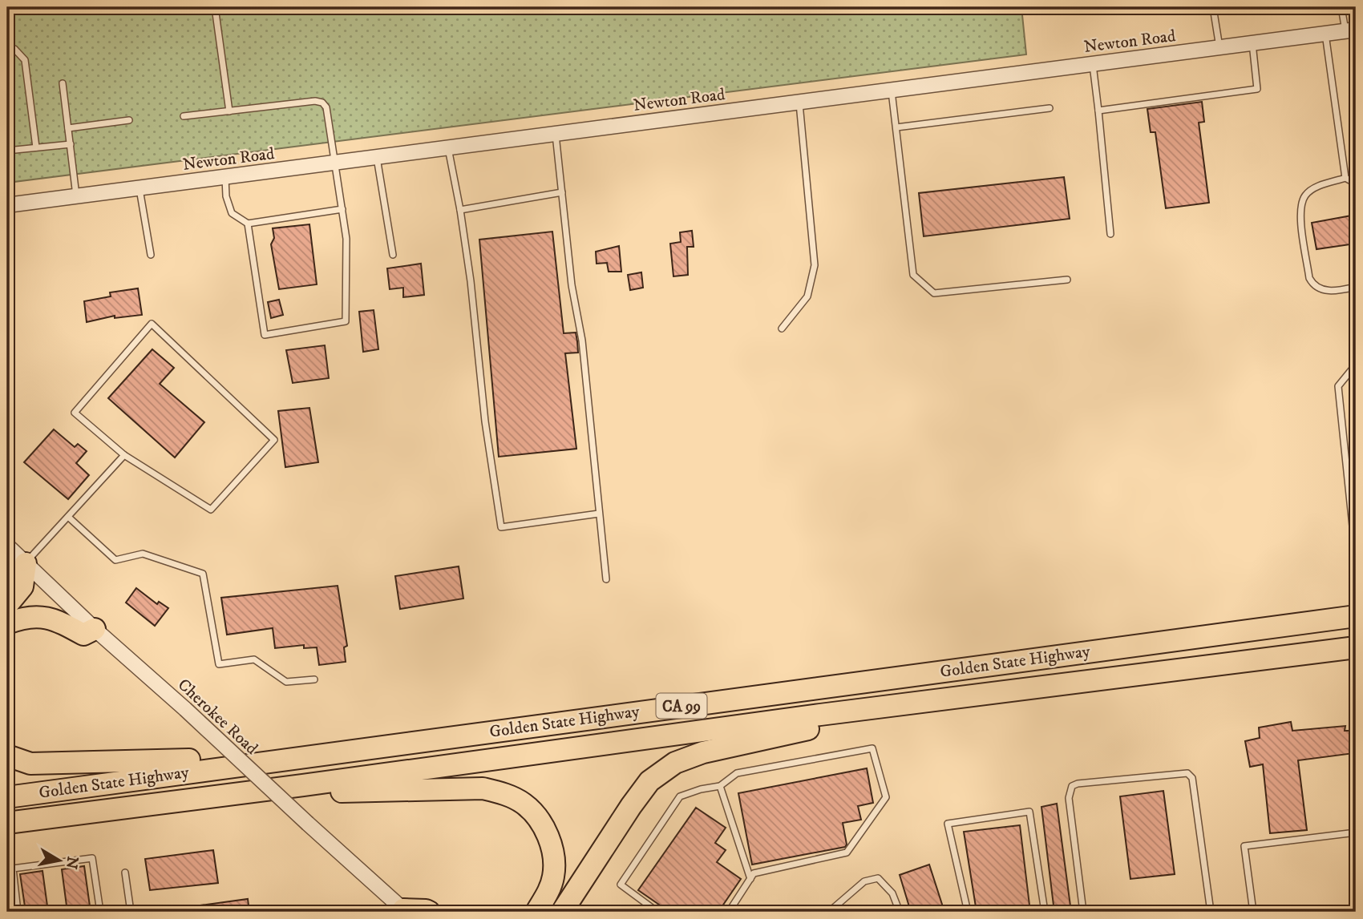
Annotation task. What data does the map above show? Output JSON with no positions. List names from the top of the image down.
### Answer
{
  "streets": {
    "highway": ["Golden State Highway", "CA 99"],
    "street": ["Newton Road", "Cherokee Road"]
  },
  "north": "right"
}
